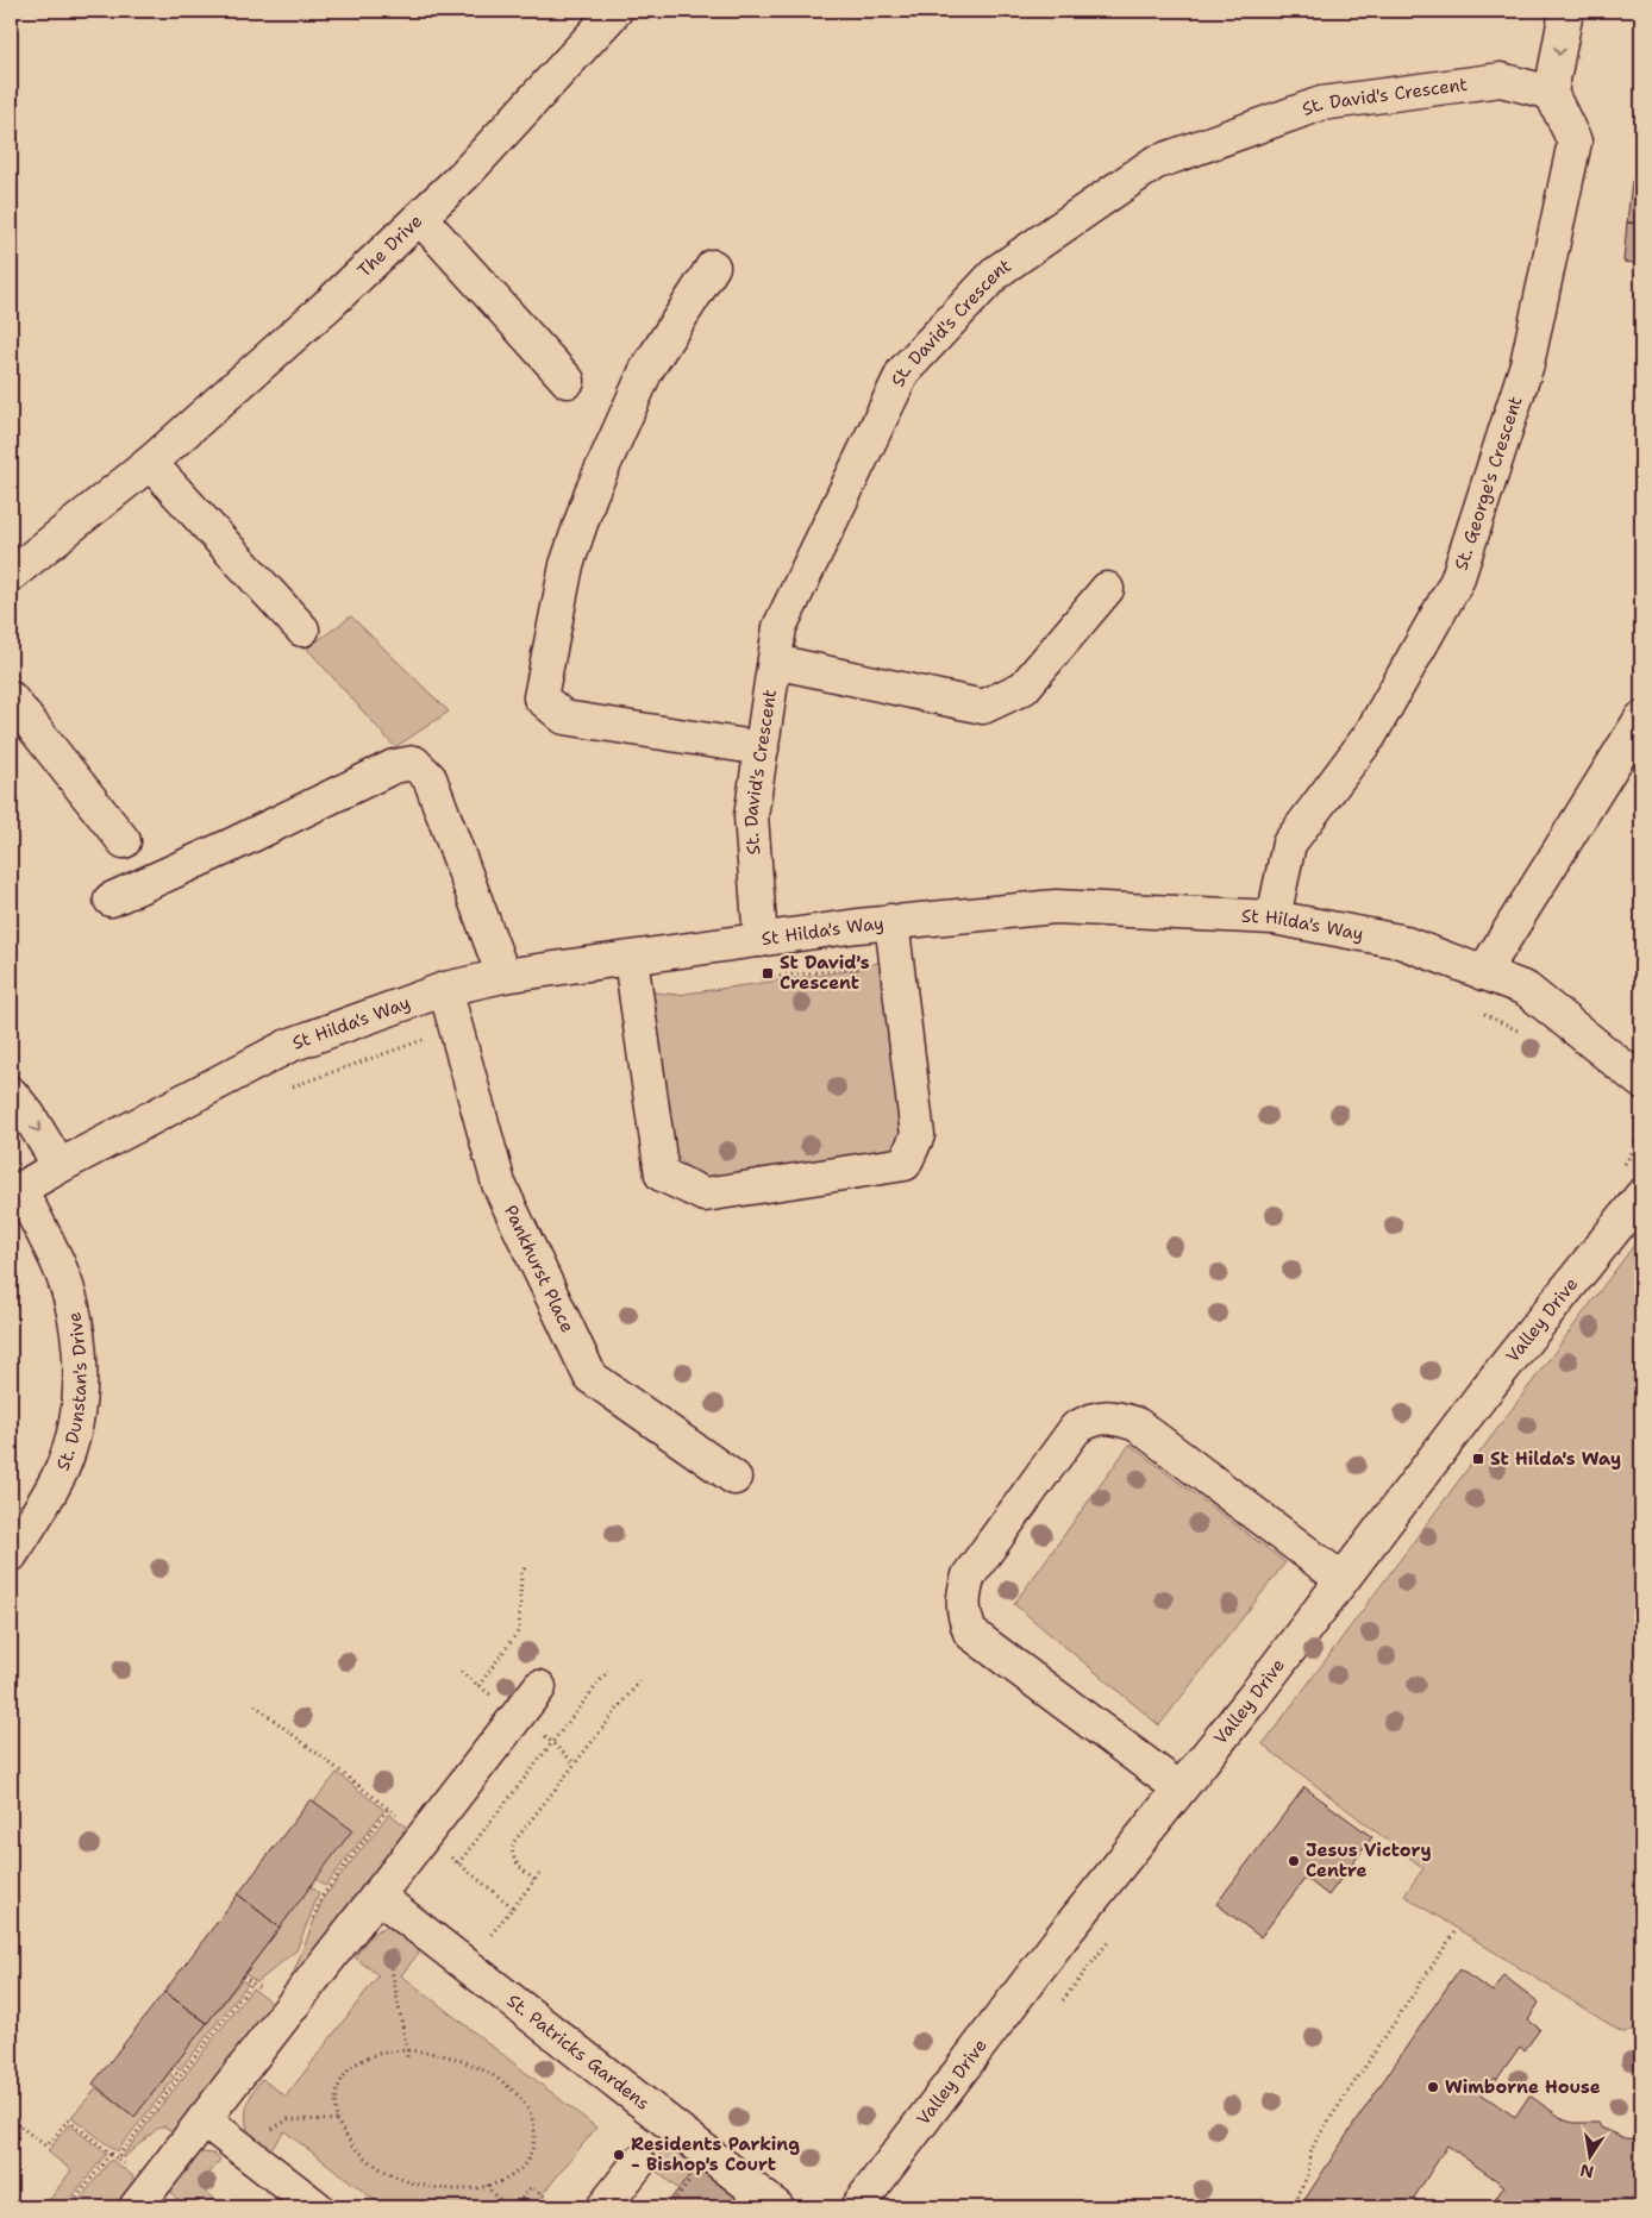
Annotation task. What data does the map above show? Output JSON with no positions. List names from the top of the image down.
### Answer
{
  "streets": {
    "street": [
      "St. David's Crescent",
      "The Drive",
      "St. George's Crescent",
      "St Hilda's Way",
      "Pankhurst Place",
      "Valley Drive",
      "St. Dunstan's Drive",
      "St. Patricks Gardens"
    ]
  },
  "crossings": [
    ["St. David's Crescent", "St. George's Crescent"],
    ["St. David's Crescent", "St Hilda's Way"],
    ["St. George's Crescent", "St Hilda's Way"],
    ["St Hilda's Way", "Pankhurst Place"],
    ["St Hilda's Way", "St. Dunstan's Drive"]
  ],
  "places": {
    "transit": ["St David's Crescent", "St Hilda's Way"],
    "other": ["Jesus Victory Centre", "Wimborne House", "Residents Parking - Bishop's Court"]
  },
  "north": "bottom"
}
